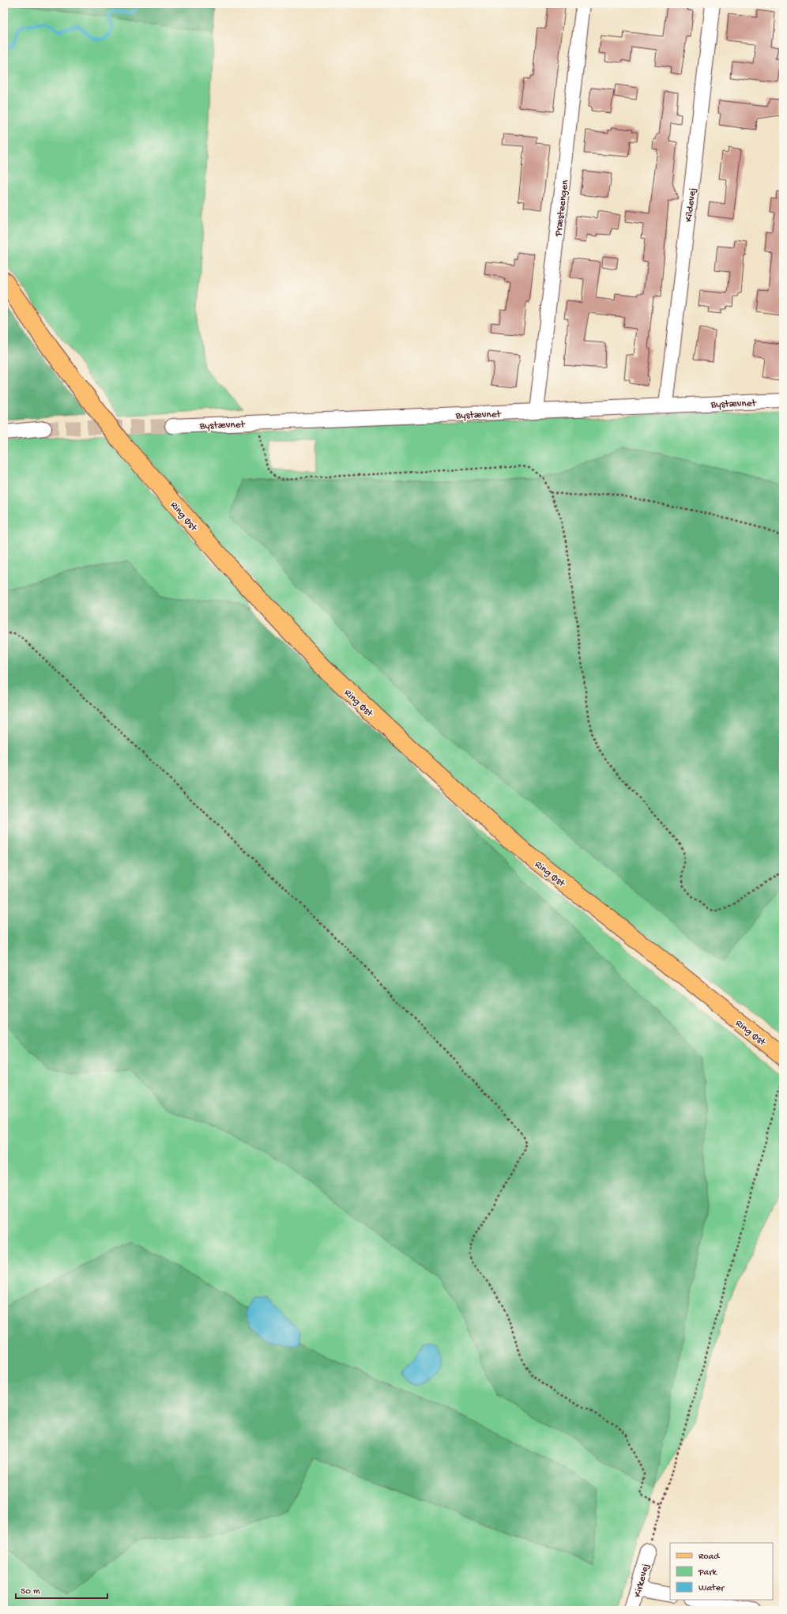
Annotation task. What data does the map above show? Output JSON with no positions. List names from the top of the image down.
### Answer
{
  "streets": {
    "main road": ["Ring Øst"],
    "street": [
      "Kildevej",
      "Præsteengen",
      "Bystævnet",
      "Kirkevej"
    ]
  },
  "crossings": [
    ["Kildevej", "Bystævnet"],
    ["Præsteengen", "Bystævnet"]
  ],
  "legend": ["Road", "Park", "Water"],
  "scale_bar": "50 m"
}
